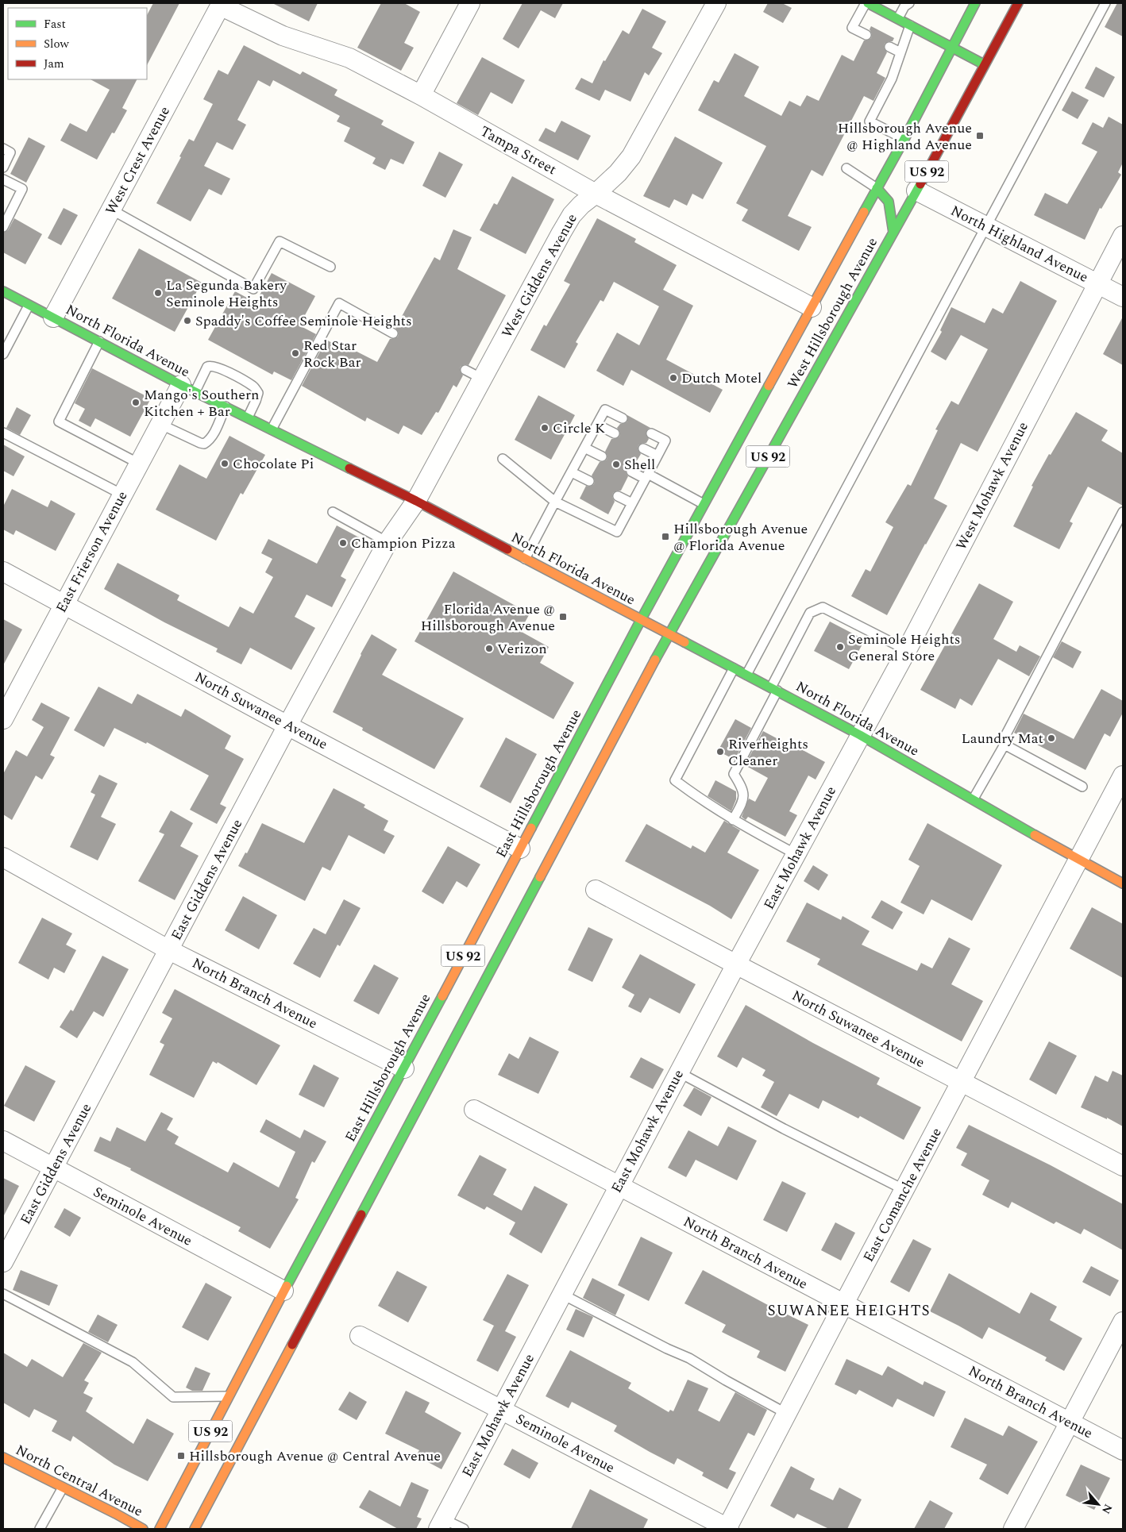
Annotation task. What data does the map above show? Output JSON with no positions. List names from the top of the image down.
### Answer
{
  "streets": {
    "main road": [
      "US 92",
      "West Hillsborough Avenue",
      "North Florida Avenue",
      "East Hillsborough Avenue",
      "North Central Avenue"
    ],
    "street": [
      "Tampa Street",
      "West Crest Avenue",
      "North Highland Avenue",
      "West Giddens Avenue",
      "West Mohawk Avenue",
      "East Frierson Avenue",
      "North Suwanee Avenue",
      "East Mohawk Avenue",
      "East Giddens Avenue",
      "North Branch Avenue",
      "East Comanche Avenue",
      "Seminole Avenue"
    ]
  },
  "crossings": [
    ["Tampa Street", "West Crest Avenue"],
    ["Tampa Street", "West Giddens Avenue"],
    ["Tampa Street", "West Hillsborough Avenue"],
    ["West Crest Avenue", "North Florida Avenue"],
    ["US 92", "West Hillsborough Avenue"],
    ["US 92", "North Florida Avenue"],
    ["North Highland Avenue", "West Hillsborough Avenue"],
    ["North Highland Avenue", "West Mohawk Avenue"],
    ["West Giddens Avenue", "North Florida Avenue"],
    ["West Giddens Avenue", "East Giddens Avenue"],
    ["West Hillsborough Avenue", "North Florida Avenue"],
    ["West Hillsborough Avenue", "East Hillsborough Avenue"],
    ["North Florida Avenue", "West Mohawk Avenue"],
    ["North Florida Avenue", "East Frierson Avenue"],
    ["North Florida Avenue", "East Hillsborough Avenue"],
    ["North Florida Avenue", "East Mohawk Avenue"],
    ["North Florida Avenue", "East Giddens Avenue"],
    ["North Florida Avenue", "East Comanche Avenue"],
    ["West Mohawk Avenue", "East Mohawk Avenue"],
    ["East Frierson Avenue", "North Suwanee Avenue"],
    ["North Suwanee Avenue", "East Hillsborough Avenue"],
    ["North Suwanee Avenue", "East Mohawk Avenue"],
    ["North Suwanee Avenue", "East Giddens Avenue"],
    ["North Suwanee Avenue", "East Comanche Avenue"],
    ["East Hillsborough Avenue", "North Branch Avenue"],
    ["East Hillsborough Avenue", "Seminole Avenue"],
    ["East Mohawk Avenue", "North Branch Avenue"],
    ["East Mohawk Avenue", "Seminole Avenue"],
    ["East Giddens Avenue", "North Branch Avenue"],
    ["East Giddens Avenue", "Seminole Avenue"],
    ["North Branch Avenue", "East Comanche Avenue"],
    ["East Comanche Avenue", "Seminole Avenue"]
  ],
  "districts": ["SUWANEE HEIGHTS"],
  "places": {
    "transit": [
      "Hillsborough Avenue @ Highland Avenue",
      "Hillsborough Avenue @ Florida Avenue",
      "Florida Avenue @ Hillsborough Avenue",
      "Hillsborough Avenue @ Central Avenue"
    ],
    "other": [
      "La Segunda Bakery Seminole Heights",
      "Spaddy's Coffee Seminole Heights",
      "Red Star Rock Bar",
      "Dutch Motel",
      "Mango's Southern Kitchen + Bar",
      "Circle K",
      "Chocolate Pi",
      "Shell",
      "Champion Pizza",
      "Seminole Heights General Store",
      "Verizon",
      "Laundry Mat",
      "Riverheights Cleaner"
    ]
  },
  "legend": ["Fast", "Slow", "Jam"],
  "north": "bottom right"
}
